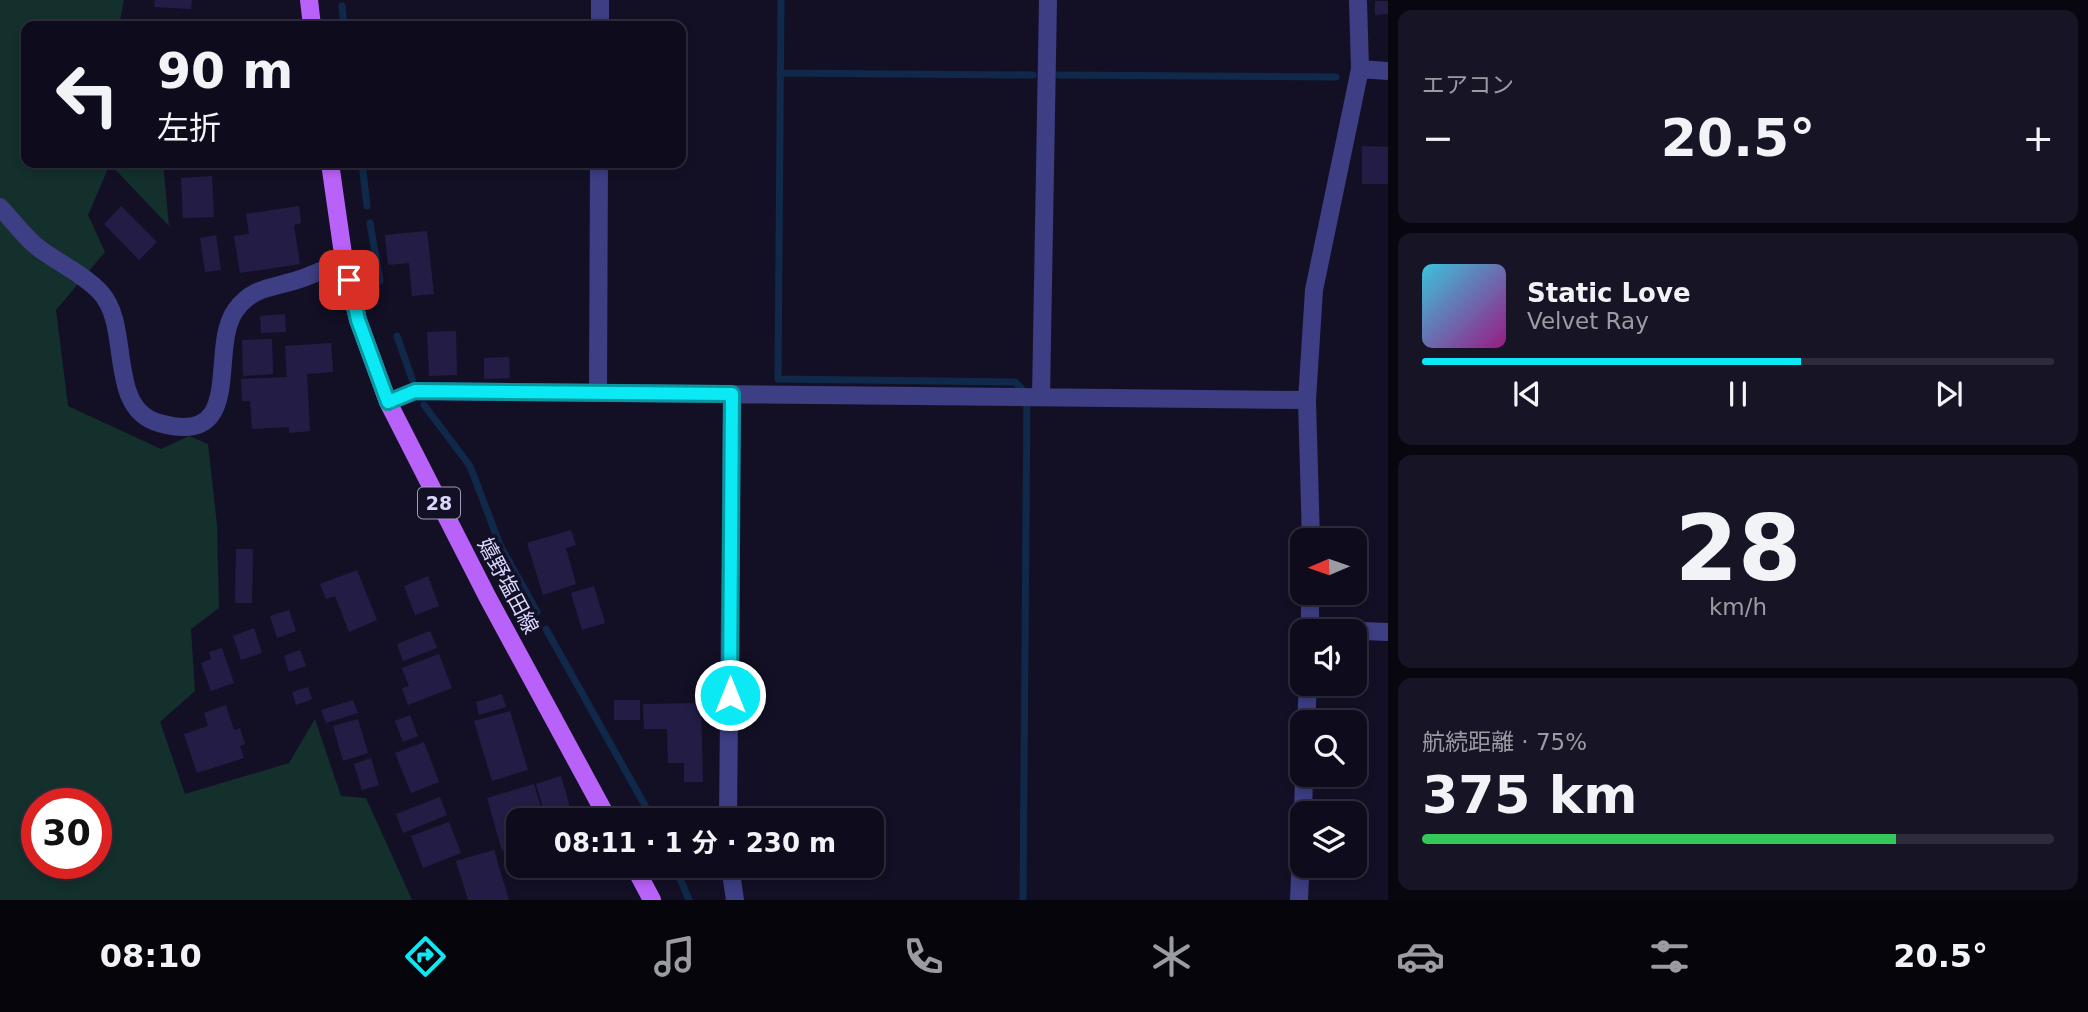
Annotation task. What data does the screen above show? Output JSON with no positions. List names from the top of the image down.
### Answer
{
  "streets": {
    "main road": ["28", "嬉野塩田線"]
  },
  "north": "left",
  "page": {
    "tile": [
      "エアコン",
      ["28", "km/h"],
      ["航続距離 · 75%", "375 km"]
    ],
    "turn": ["90 m", "左折"],
    "heat": ["−", "20.5°", "+"],
    "song": ["Static Love", "Velvet Ray"],
    "limit": "30",
    "trip": "08:11 · 1 分 · 230 m",
    "tabs": ["08:10", "20.5°"]
  }
}
